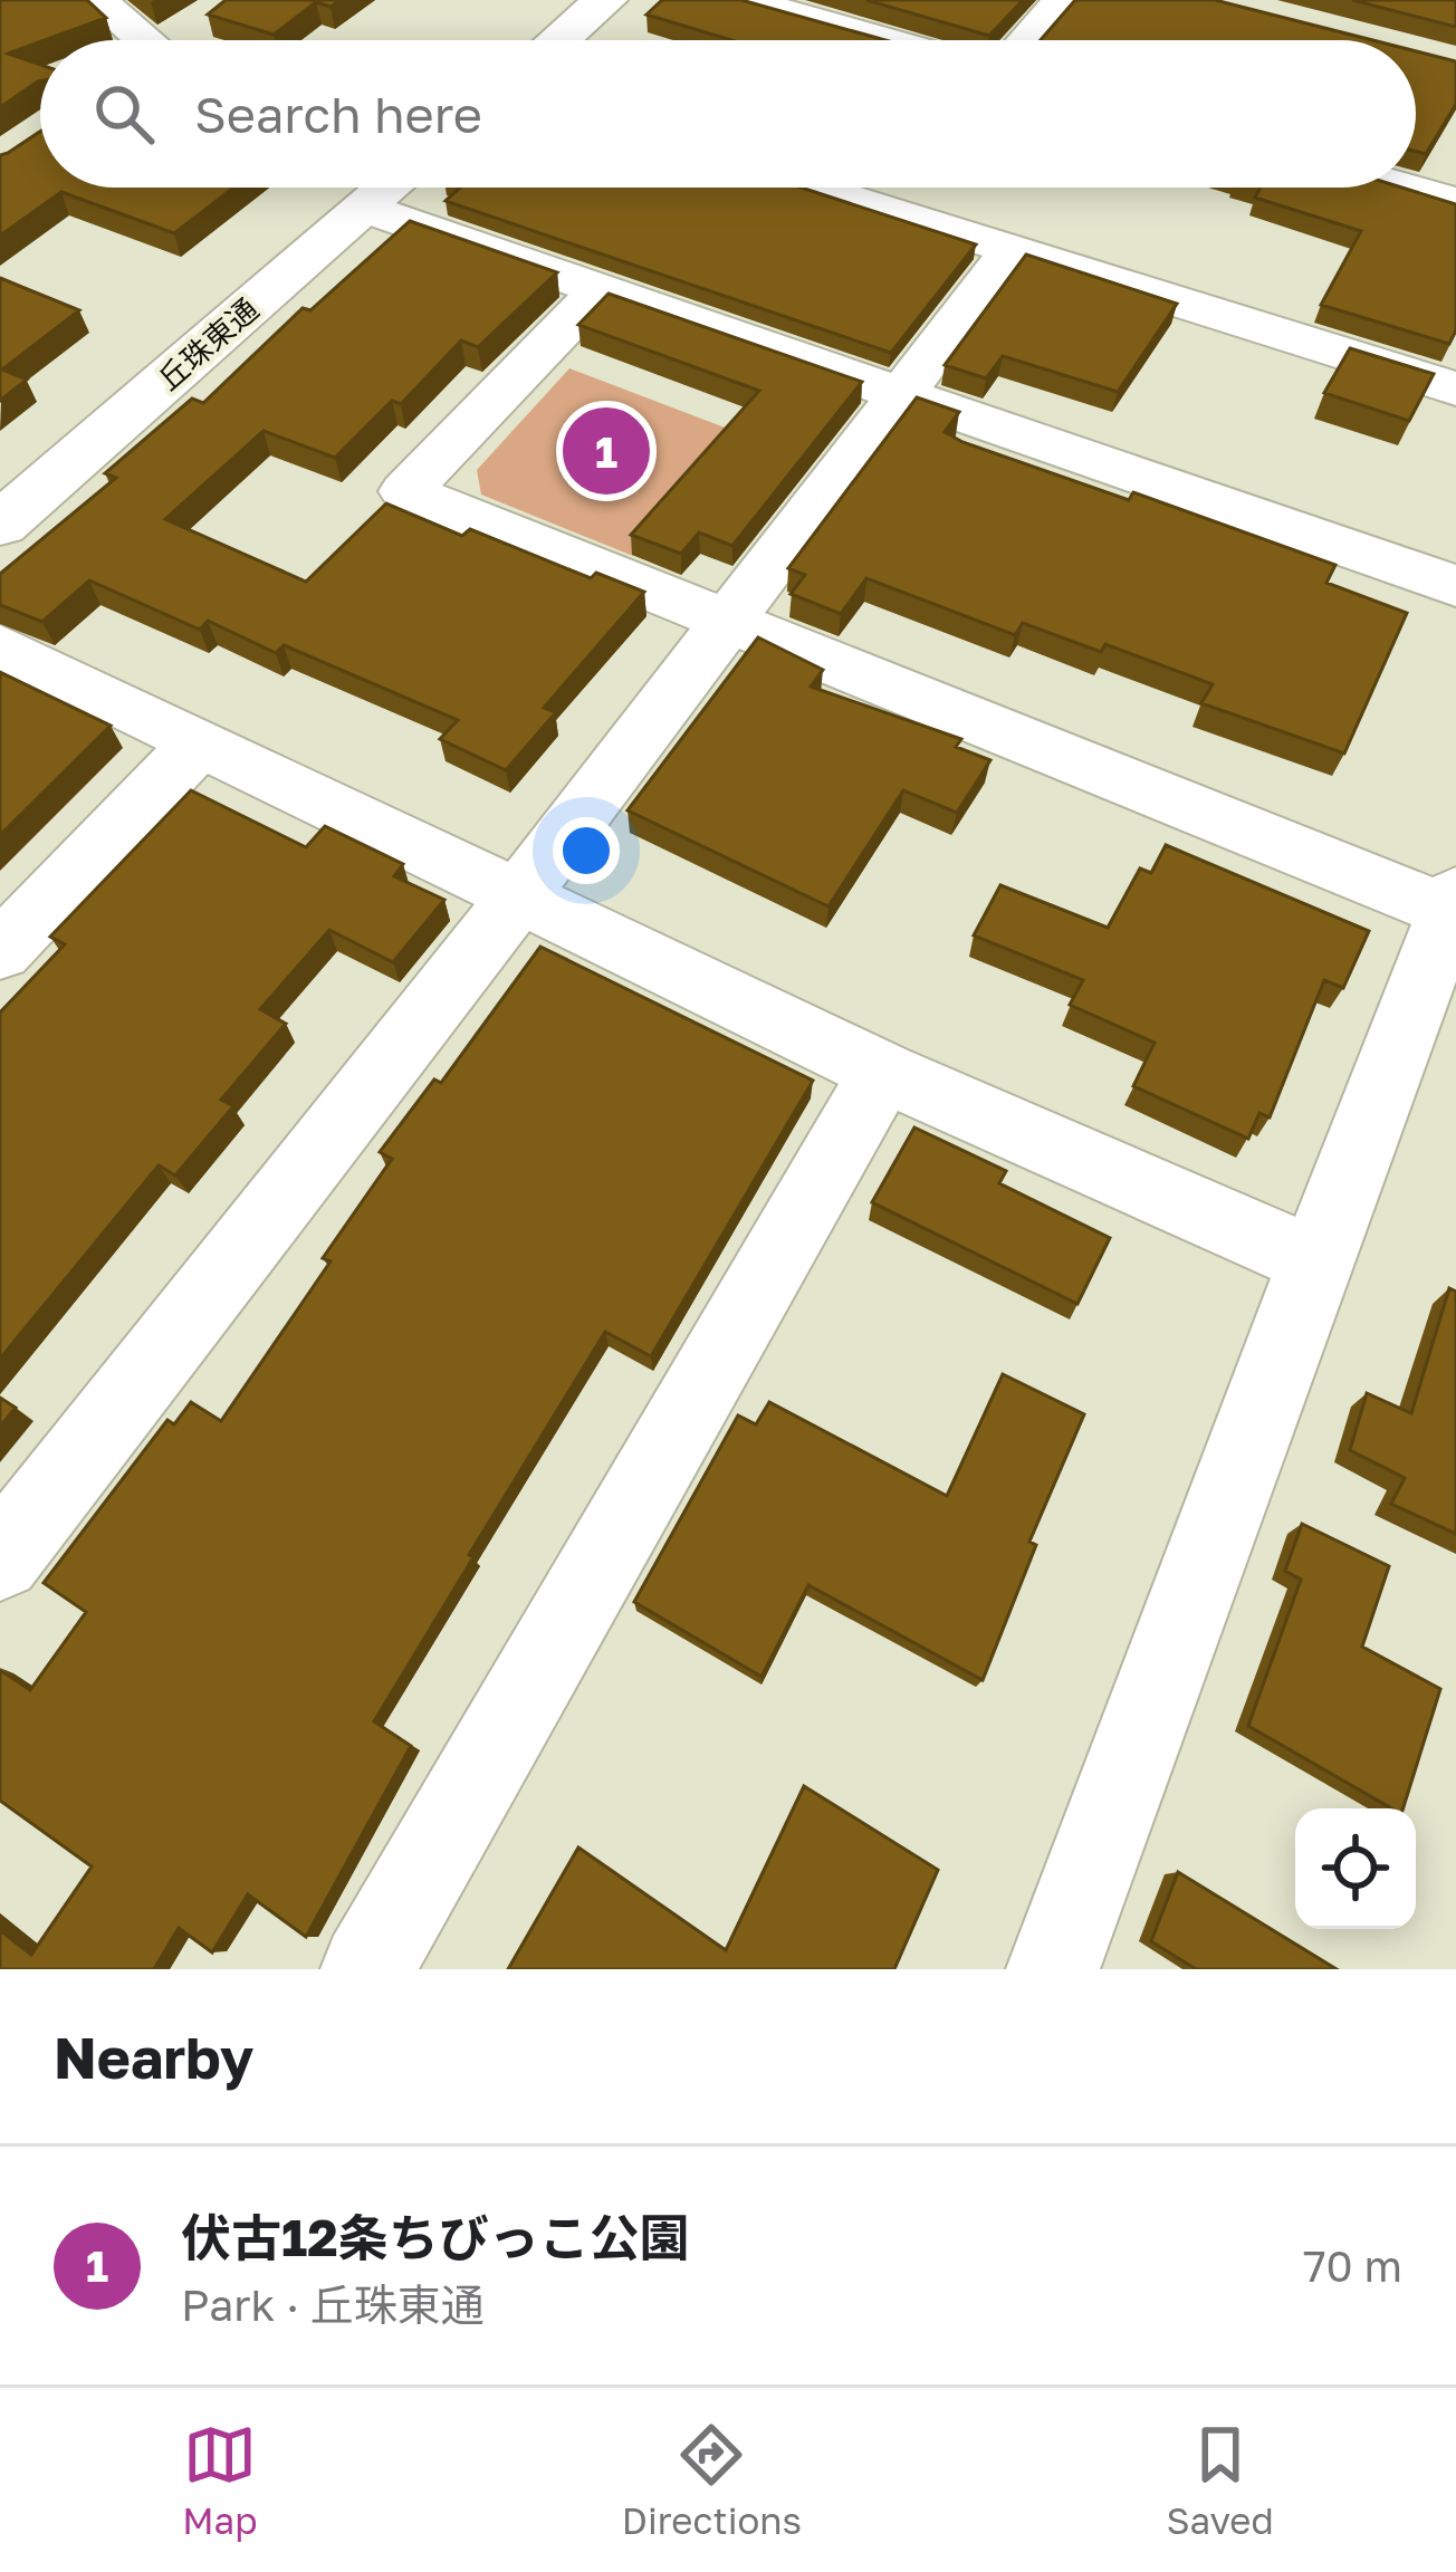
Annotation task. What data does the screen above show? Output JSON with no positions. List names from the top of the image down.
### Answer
{
  "streets": {
    "street": ["丘珠東通"]
  },
  "page": {
    "search": "Search here",
    "pins": "1",
    "heading": "Nearby",
    "list": [
      {
        "mark": "1",
        "name": "伏古12条ちびっこ公園",
        "note": "Park · 丘珠東通",
        "value": "70 m"
      }
    ],
    "nav": ["Map", "Directions", "Saved"]
  }
}
